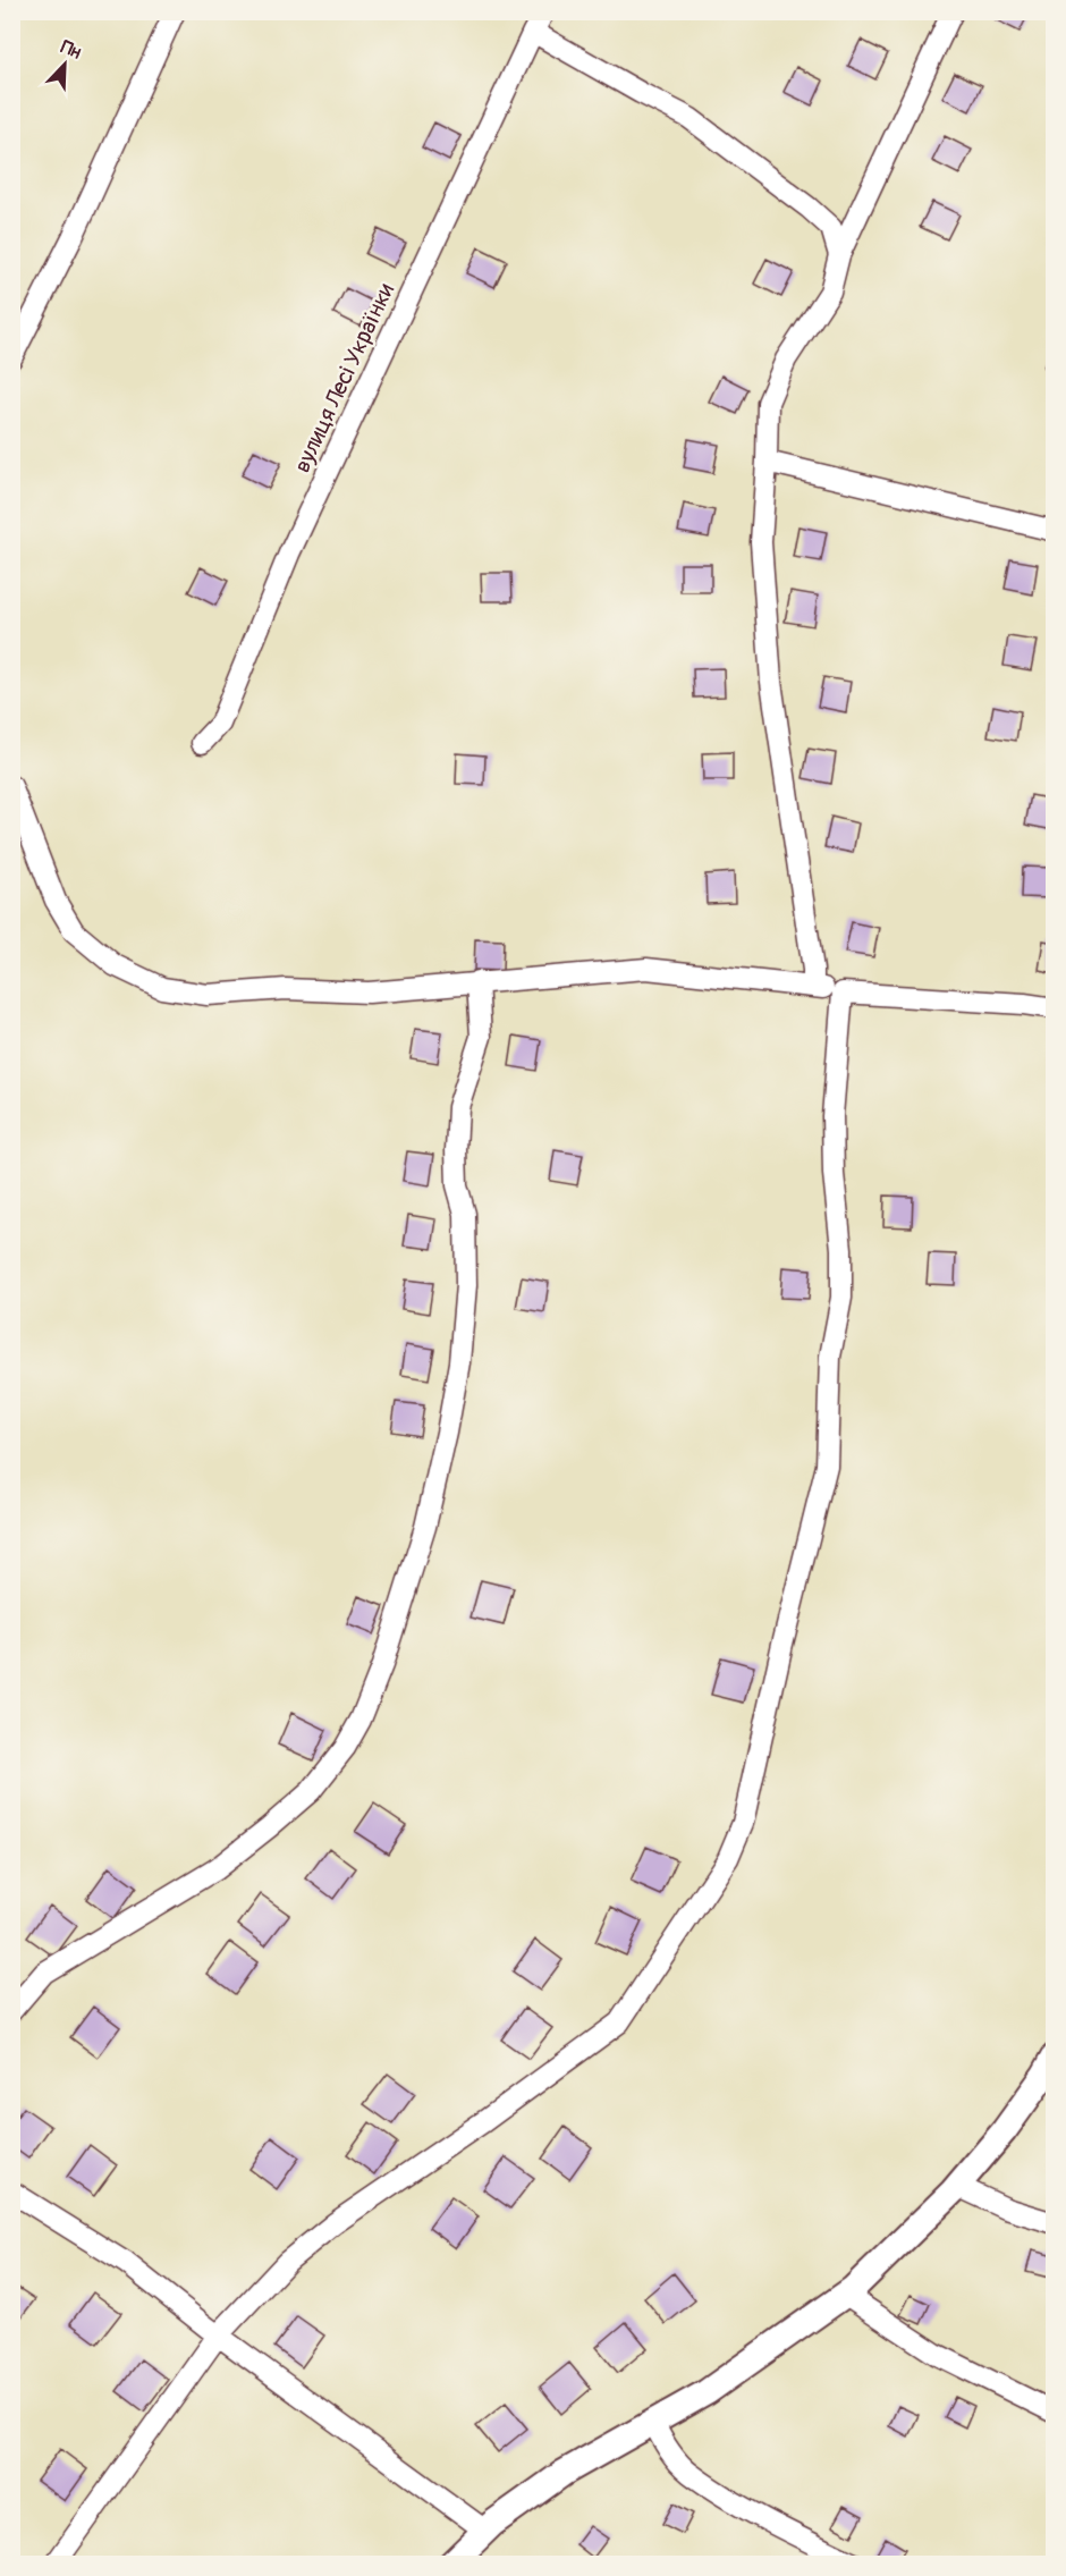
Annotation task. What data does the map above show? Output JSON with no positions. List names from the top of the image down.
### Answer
{
  "streets": {
    "street": ["вулиця Лесі Українки"]
  },
  "north": "top right"
}
